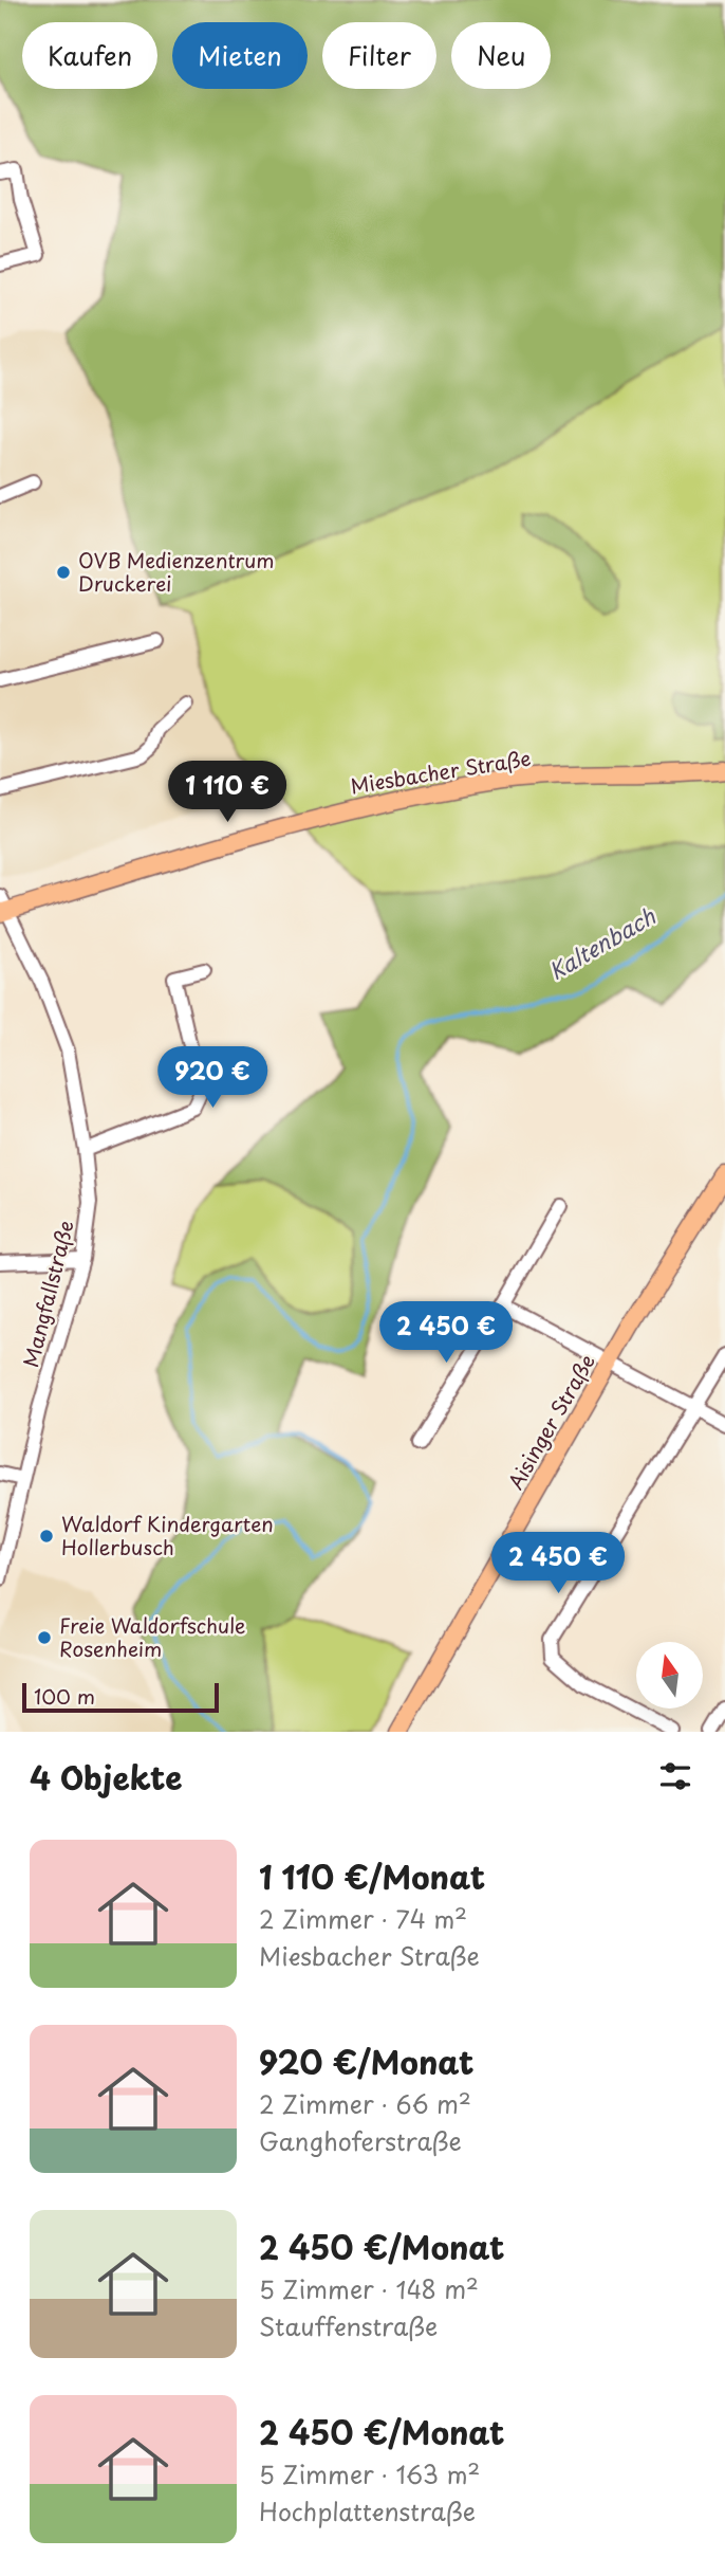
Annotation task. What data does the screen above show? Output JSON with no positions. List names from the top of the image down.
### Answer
{
  "streets": {
    "main road": ["Miesbacher Straße", "Aisinger Straße"],
    "street": ["Mangfallstraße"]
  },
  "crossings": [
    ["Miesbacher Straße", "Mangfallstraße"]
  ],
  "water": ["Kaltenbach"],
  "places": ["OVB Medienzentrum Druckerei", "Waldorf Kindergarten Hollerbusch", "Freie Waldorfschule Rosenheim"],
  "scale_bar": "100 m",
  "north": "top",
  "page": {
    "chip": [
      "Kaufen",
      "Mieten",
      "Filter",
      "Neu"
    ],
    "price": [
      "1 110 €",
      "920 €",
      "2 450 €",
      "2 450 €"
    ],
    "scale": "100 m",
    "heading": "4 Objekte",
    "list": [
      {
        "name": "1 110 €/Monat",
        "note": "2 Zimmer · 74 m² · Miesbacher Straße"
      },
      {
        "name": "920 €/Monat",
        "note": "2 Zimmer · 66 m² · Ganghoferstraße"
      },
      {
        "name": "2 450 €/Monat",
        "note": "5 Zimmer · 148 m² · Stauffenstraße"
      },
      {
        "name": "2 450 €/Monat",
        "note": "5 Zimmer · 163 m² · Hochplattenstraße"
      }
    ]
  }
}
